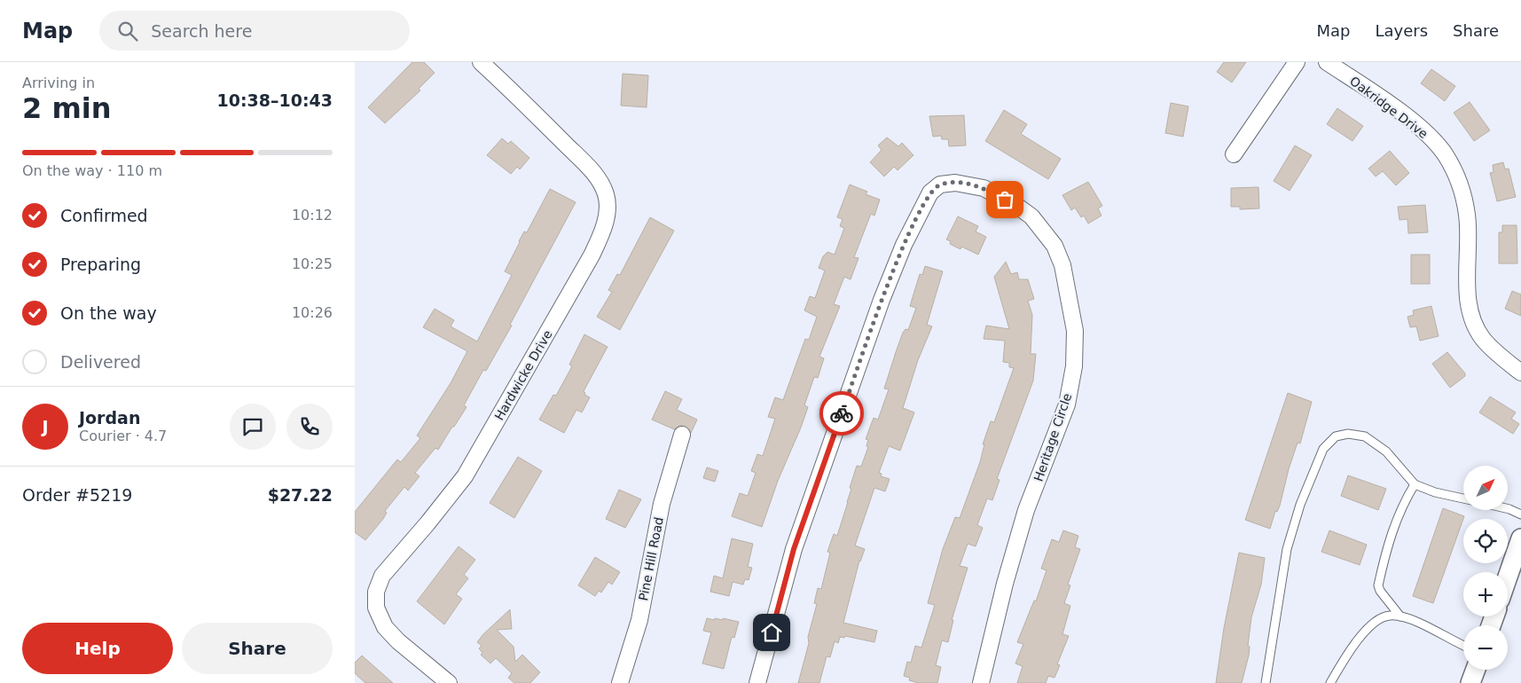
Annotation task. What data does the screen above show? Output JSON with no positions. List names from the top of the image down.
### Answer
{
  "streets": {
    "street": [
      "Oakridge Drive",
      "Hardwicke Drive",
      "Heritage Circle",
      "Pine Hill Road"
    ]
  },
  "north": "top right",
  "page": {
    "header": "Map",
    "search": "Search here",
    "nav": ["Map", "Layers", "Share"],
    "heading": ["2 min", "Arriving in", "10:38–10:43"],
    "panel": [
      "Jordan",
      "Courier · 4.7",
      "Order #5219",
      "$27.22"
    ],
    "bar": "On the way · 110 m",
    "list": [
      ["Confirmed", "10:12"],
      ["Preparing", "10:25"],
      ["On the way", "10:26"],
      "Delivered"
    ],
    "round": "J",
    "map_buttons": ["+", "−"],
    "buttons": ["Help", "Share"]
  }
}
